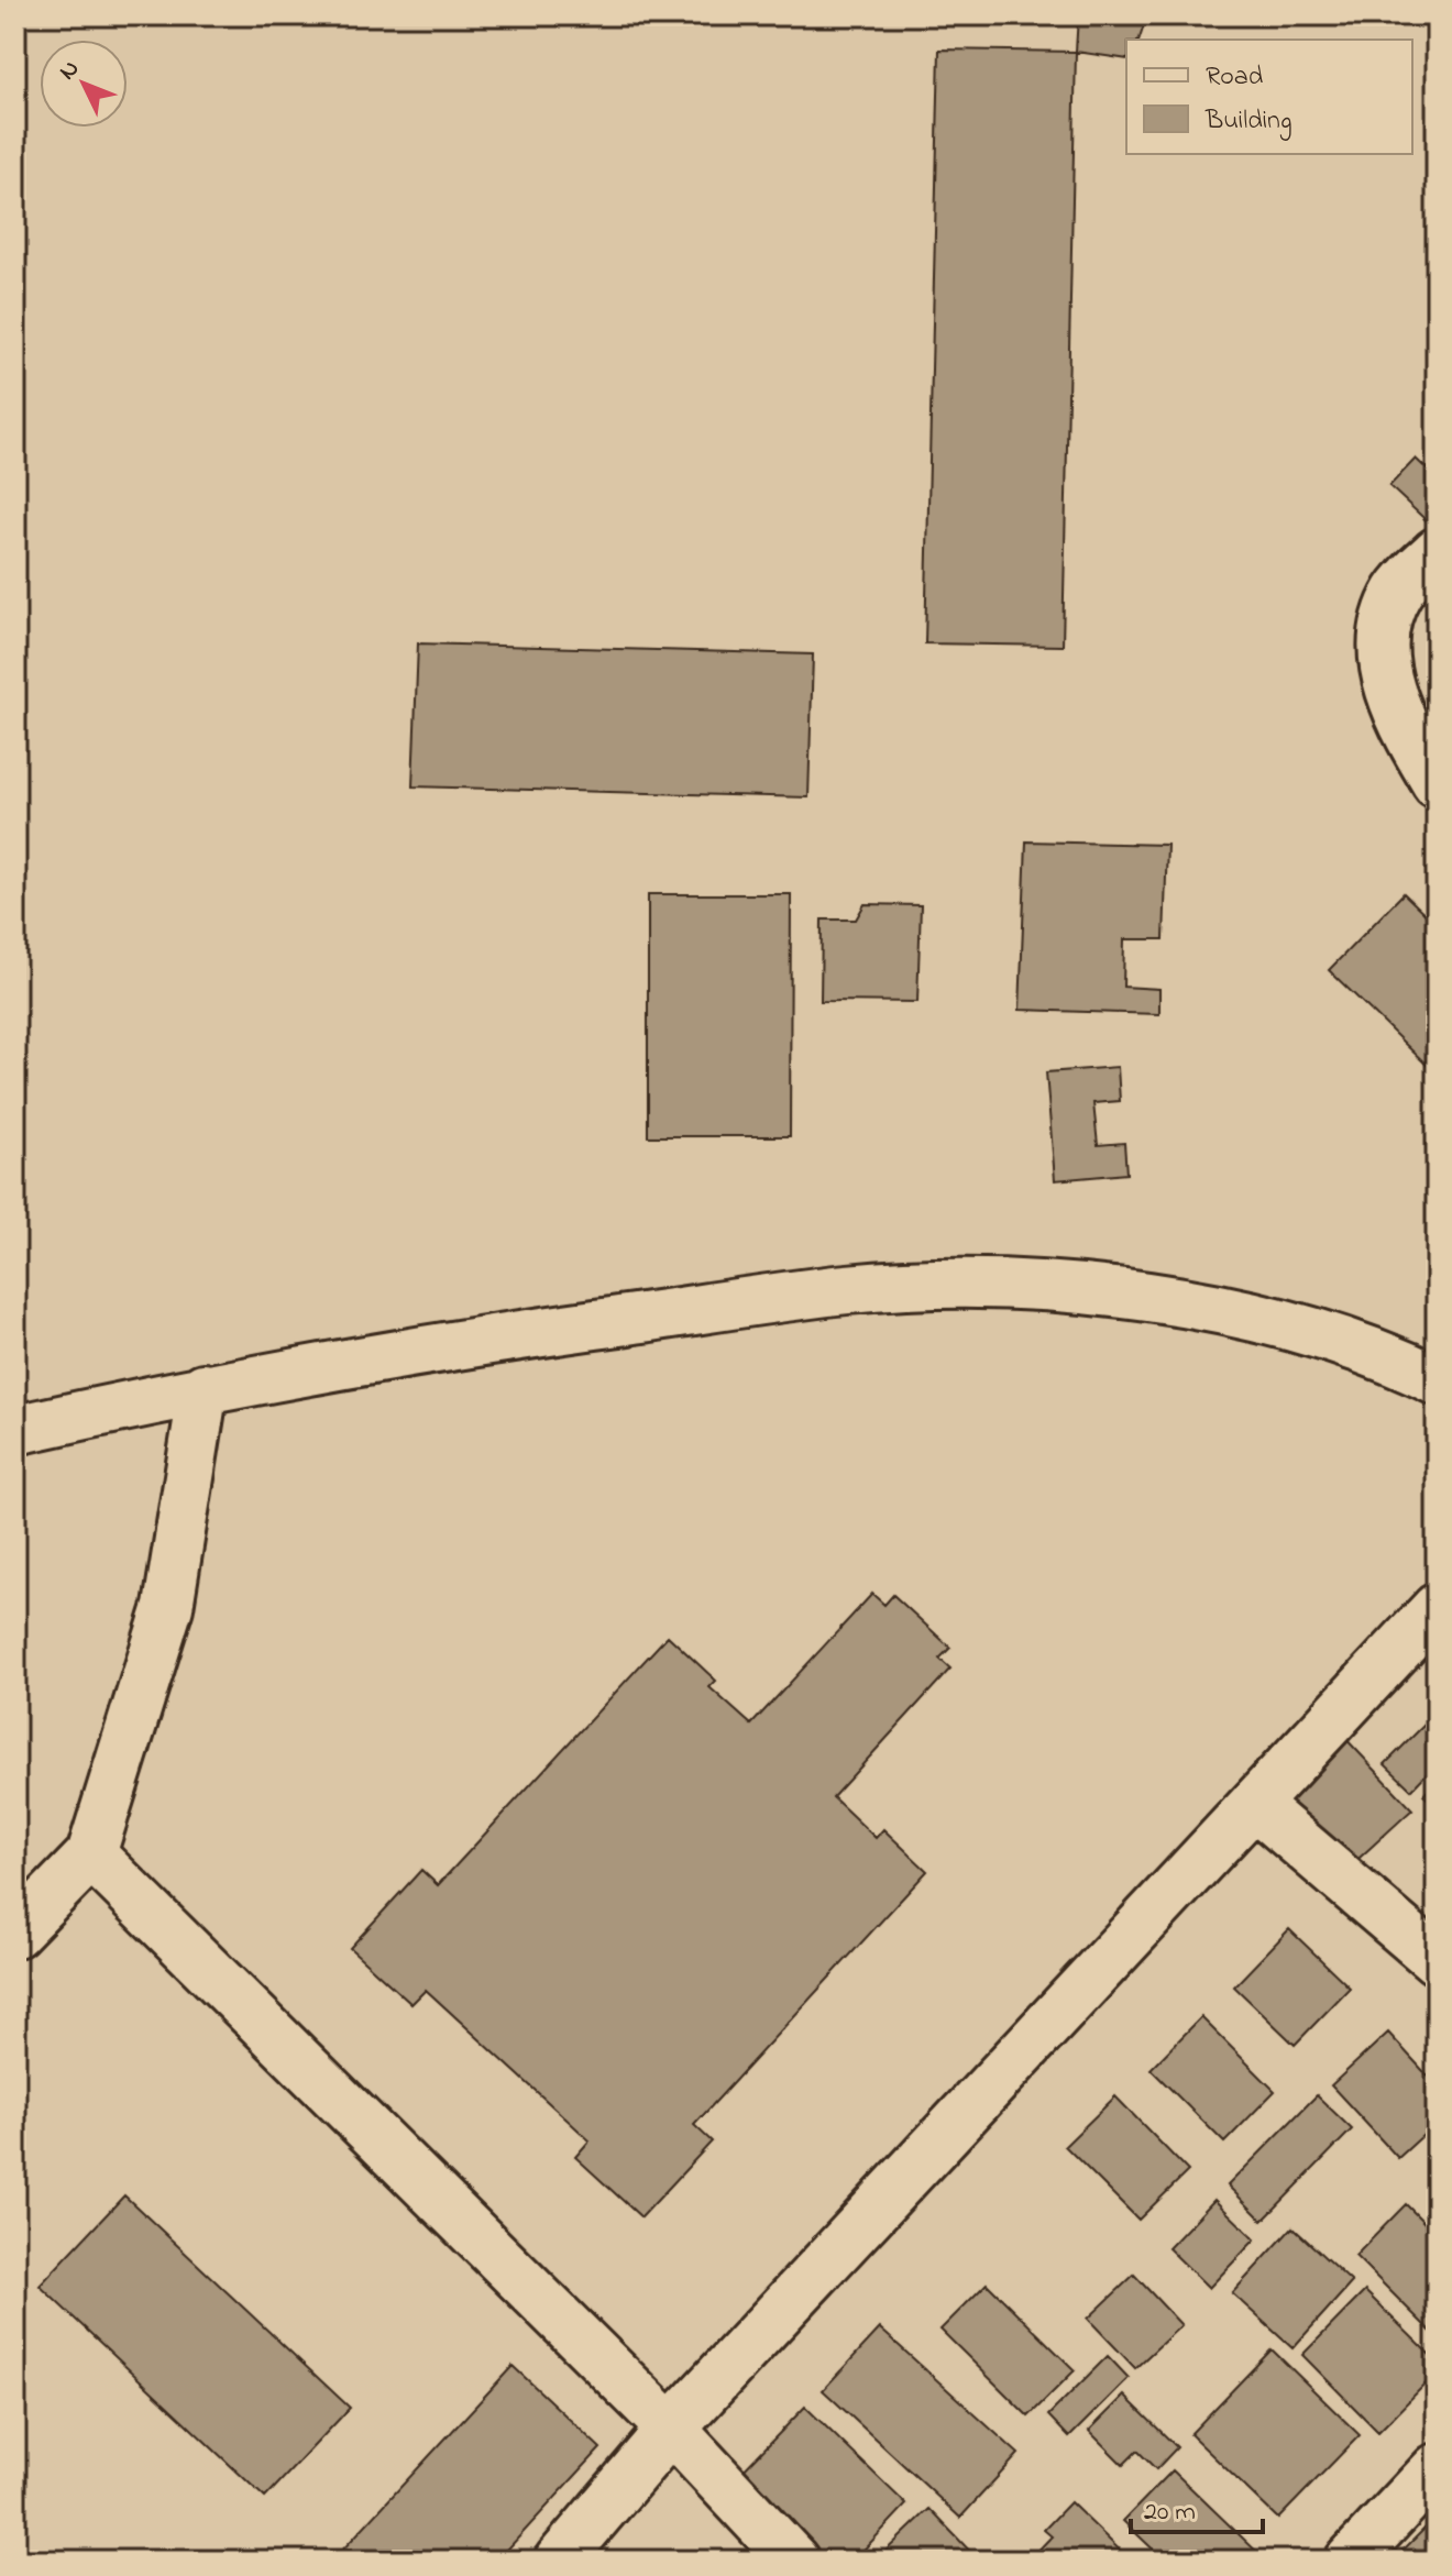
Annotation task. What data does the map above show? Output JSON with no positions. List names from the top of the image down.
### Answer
{
  "legend": ["Road", "Building"],
  "scale_bar": "20 m",
  "north": "top left"
}
